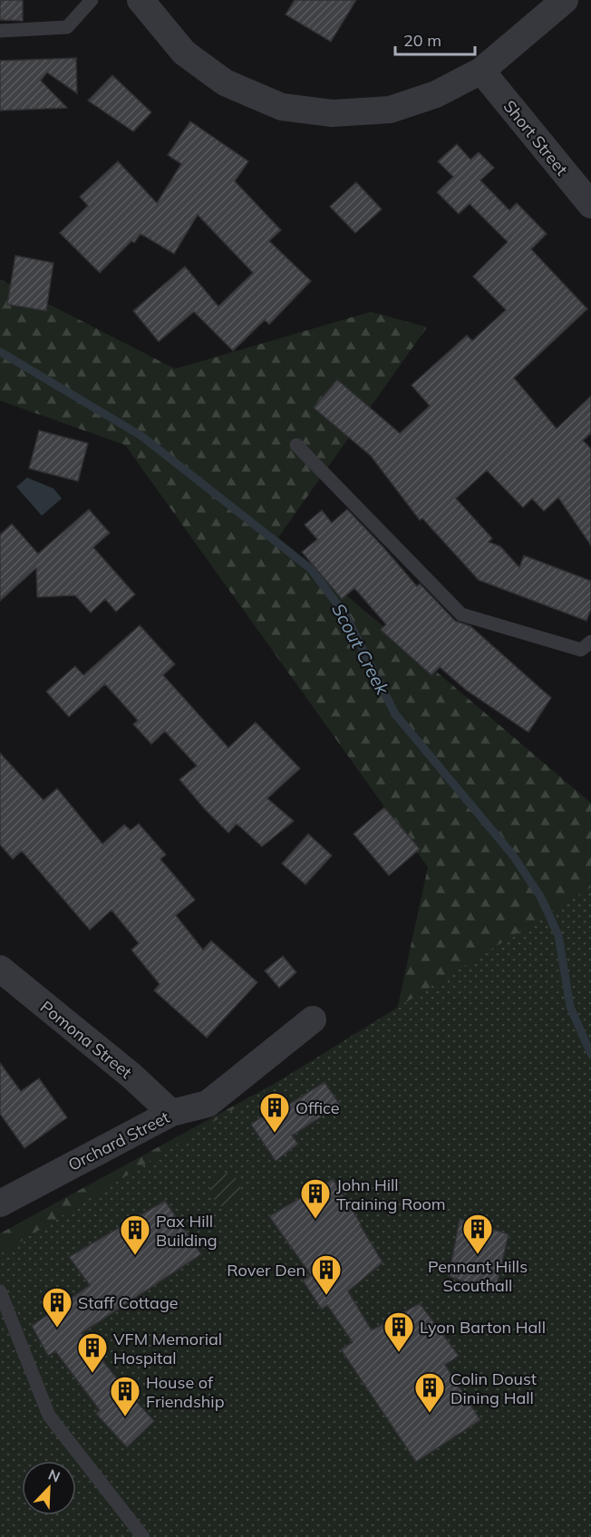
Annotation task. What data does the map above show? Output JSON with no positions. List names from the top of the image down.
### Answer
{
  "streets": {
    "street": ["Short Street", "Pomona Street", "Orchard Street"]
  },
  "crossings": [
    ["Pomona Street", "Orchard Street"]
  ],
  "water": ["Scout Creek"],
  "places": {
    "building": [
      "Office",
      "John Hill Training Room",
      "Pennant Hills Scouthall",
      "Pax Hill Building",
      "Rover Den",
      "Staff Cottage",
      "Lyon Barton Hall",
      "VFM Memorial Hospital",
      "Colin Doust Dining Hall",
      "House of Friendship"
    ]
  },
  "scale_bar": "20 m",
  "north": "top right"
}
